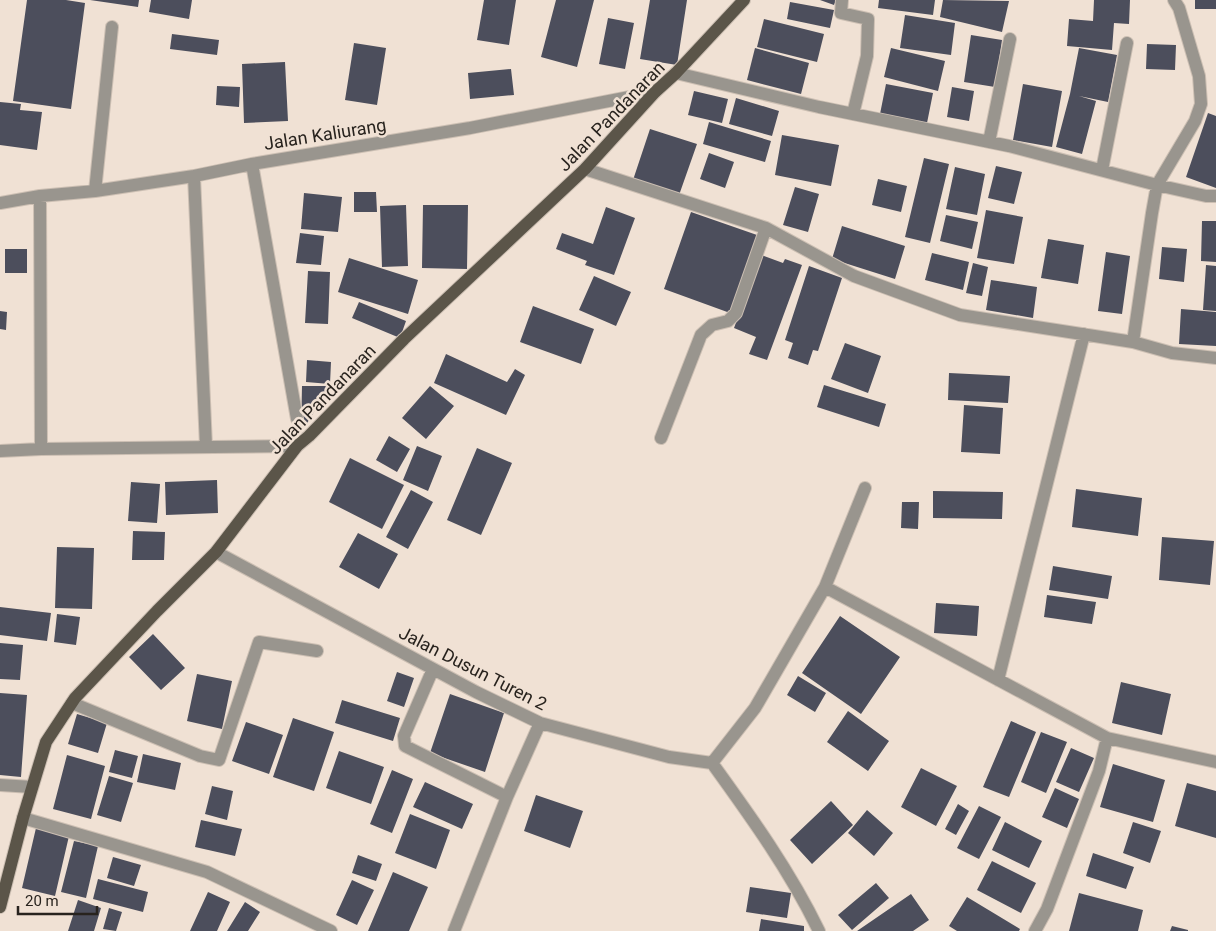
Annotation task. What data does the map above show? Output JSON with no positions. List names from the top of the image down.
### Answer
{
  "streets": {
    "main road": ["Jalan Pandanaran"],
    "street": ["Jalan Kaliurang", "Jalan Dusun Turen 2"]
  },
  "crossings": [
    ["Jalan Pandanaran", "Jalan Kaliurang"],
    ["Jalan Pandanaran", "Jalan Dusun Turen 2"]
  ],
  "scale_bar": "20 m"
}
